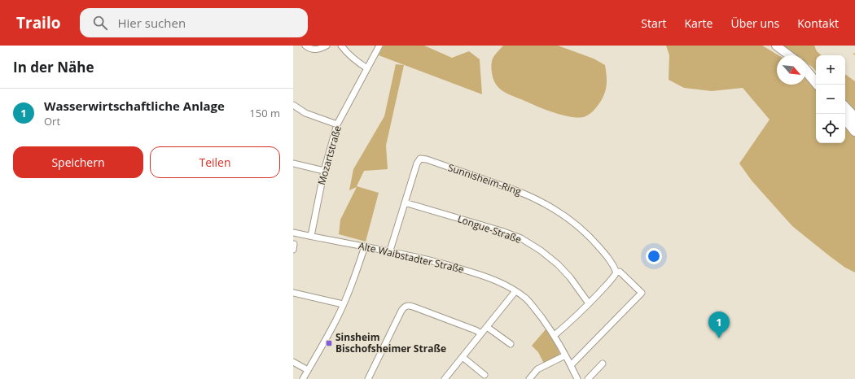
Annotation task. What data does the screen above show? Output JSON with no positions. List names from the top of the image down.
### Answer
{
  "streets": {
    "street": [
      "Mozartstraße",
      "Sunnisheim-Ring",
      "Longue-Straße",
      "Alte Waibstadter Straße"
    ]
  },
  "crossings": [
    ["Mozartstraße", "Alte Waibstadter Straße"],
    ["Sunnisheim-Ring", "Longue-Straße"],
    ["Sunnisheim-Ring", "Alte Waibstadter Straße"]
  ],
  "places": {
    "transit": ["Sinsheim Bischofsheimer Straße"]
  },
  "north": "bottom right",
  "page": {
    "header": "Trailo",
    "search": "Hier suchen",
    "nav": [
      "Start",
      "Karte",
      "Über uns",
      "Kontakt"
    ],
    "heading": "In der Nähe",
    "map_buttons": ["+", "−"],
    "list": [
      {
        "mark": "1",
        "name": "Wasserwirtschaftliche Anlage",
        "note": "Ort",
        "value": "150 m"
      }
    ],
    "buttons": ["Speichern", "Teilen"],
    "pins": "1"
  }
}
